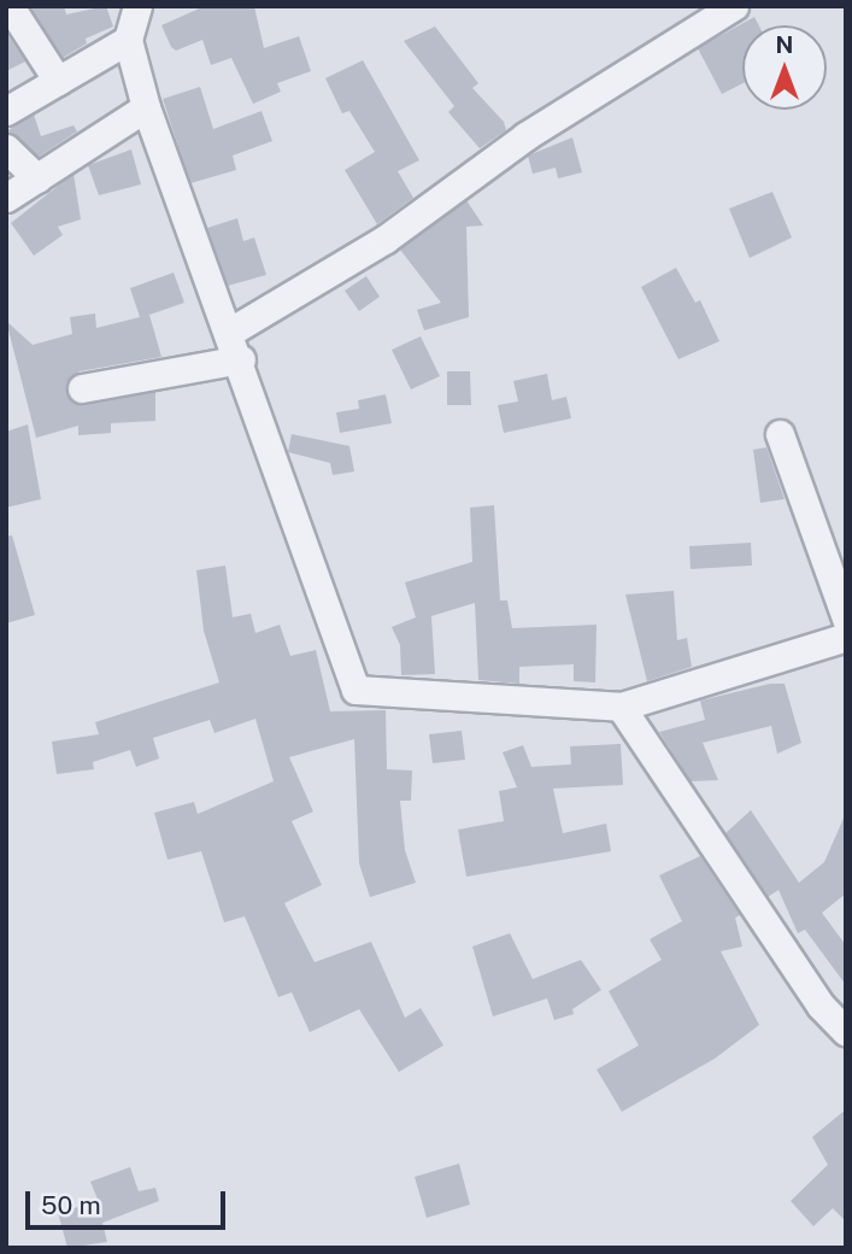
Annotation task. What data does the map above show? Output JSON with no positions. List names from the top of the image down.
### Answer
{
  "scale_bar": "50 m",
  "north": "top"
}
